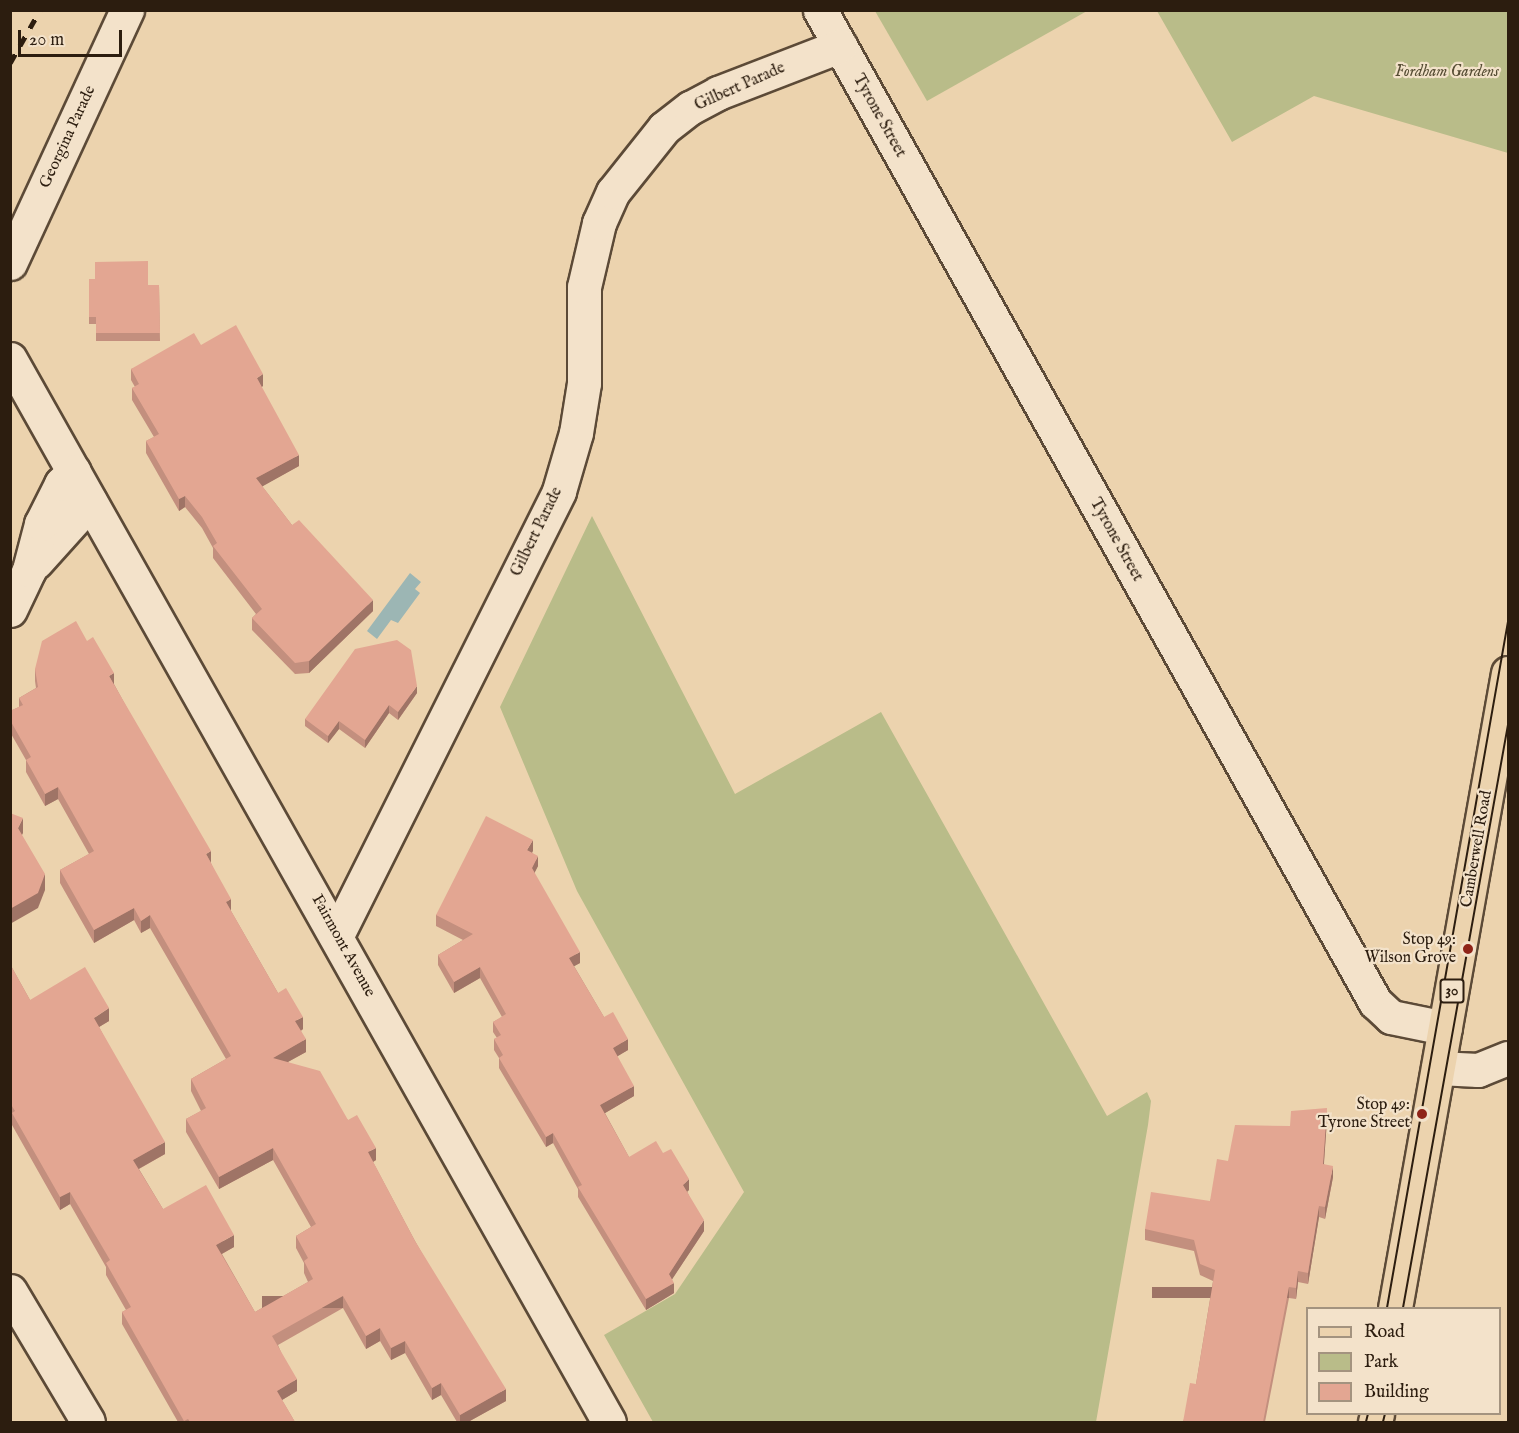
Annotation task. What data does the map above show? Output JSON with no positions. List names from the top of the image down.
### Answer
{
  "streets": {
    "main road": ["Camberwell Road", "30"],
    "street": [
      "Gilbert Parade",
      "Tyrone Street",
      "Georgina Parade",
      "Fairmont Avenue"
    ]
  },
  "crossings": [
    ["Gilbert Parade", "Tyrone Street"],
    ["Gilbert Parade", "Fairmont Avenue"],
    ["Tyrone Street", "Camberwell Road"]
  ],
  "parks": ["Fordham Gardens"],
  "places": ["Stop 49: Wilson Grove", "Stop 49: Tyrone Street"],
  "legend": ["Road", "Park", "Building"],
  "scale_bar": "20 m"
}
